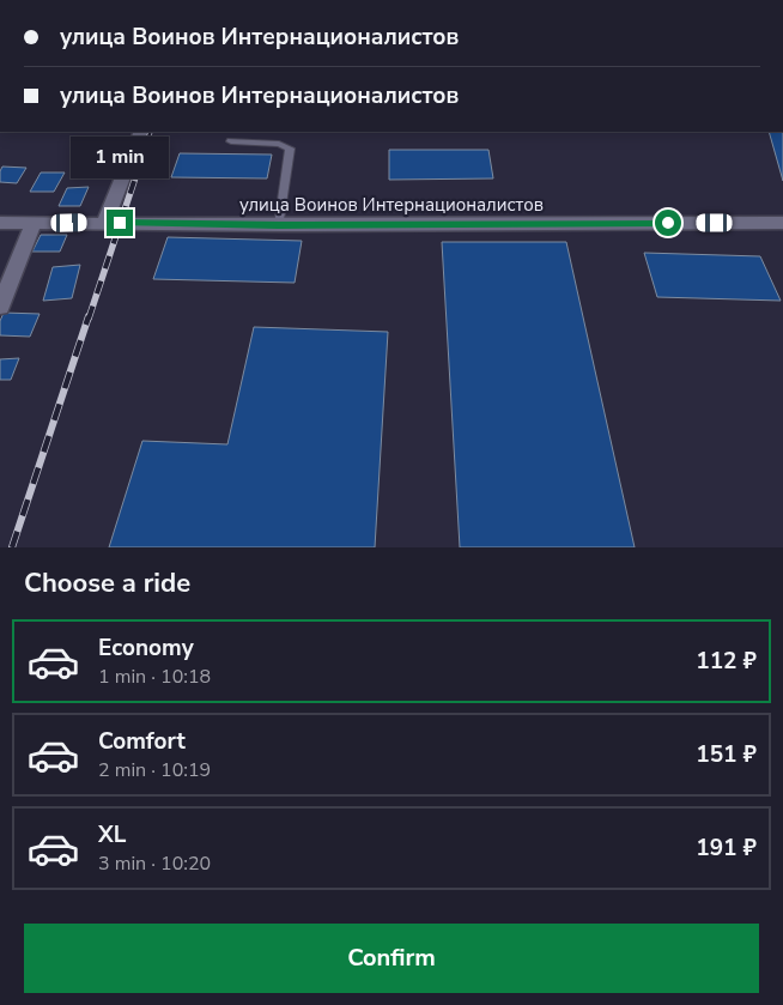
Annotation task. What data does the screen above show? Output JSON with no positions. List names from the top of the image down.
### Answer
{
  "streets": {
    "street": ["улица Воинов Интернационалистов"]
  },
  "page": {
    "banner": ["улица Воинов Интернационалистов", "улица Воинов Интернационалистов"],
    "bubble": "1 min",
    "heading": "Choose a ride",
    "list": [
      {
        "name": "Economy",
        "note": "1 min · 10:18",
        "value": "112 ₽"
      },
      {
        "name": "Comfort",
        "note": "2 min · 10:19",
        "value": "151 ₽"
      },
      {
        "name": "XL",
        "note": "3 min · 10:20",
        "value": "191 ₽"
      }
    ],
    "buttons": "Confirm"
  }
}
